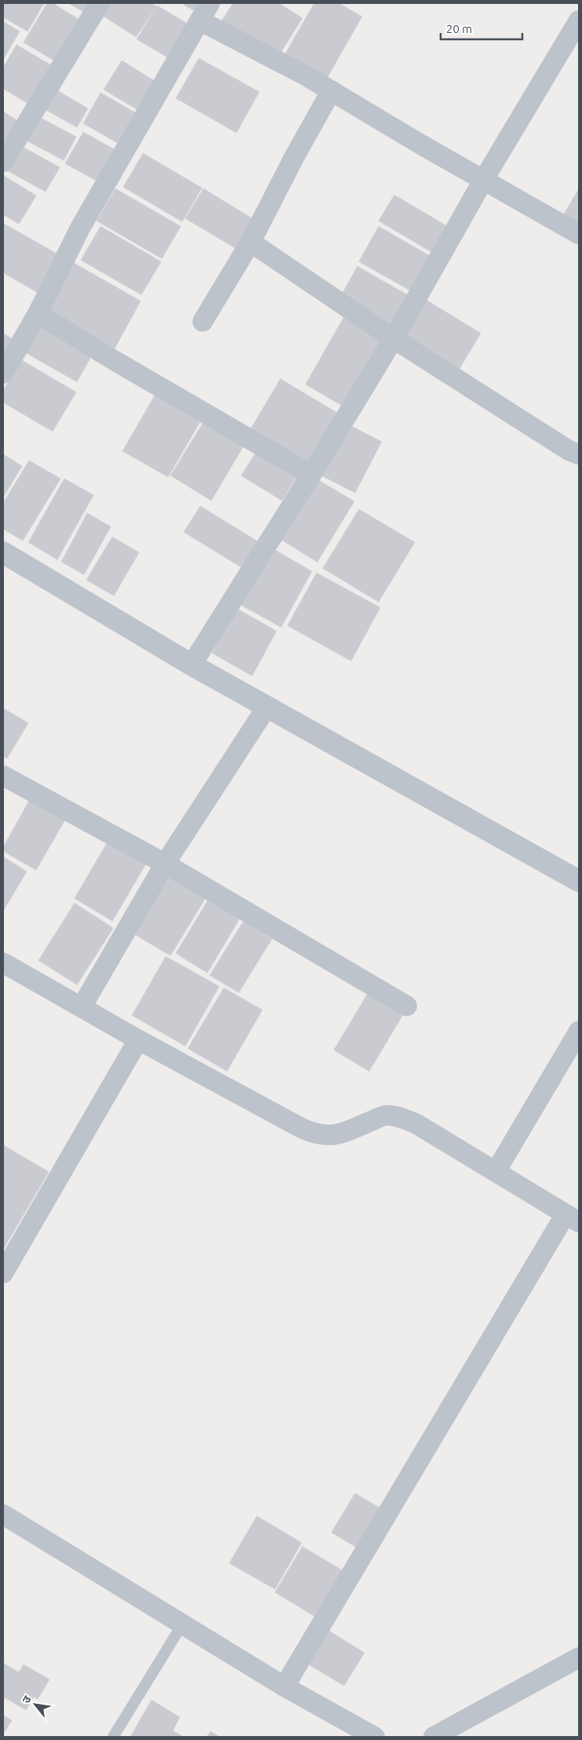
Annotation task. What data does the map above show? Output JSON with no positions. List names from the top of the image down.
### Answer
{
  "scale_bar": "20 m",
  "north": "top left"
}
